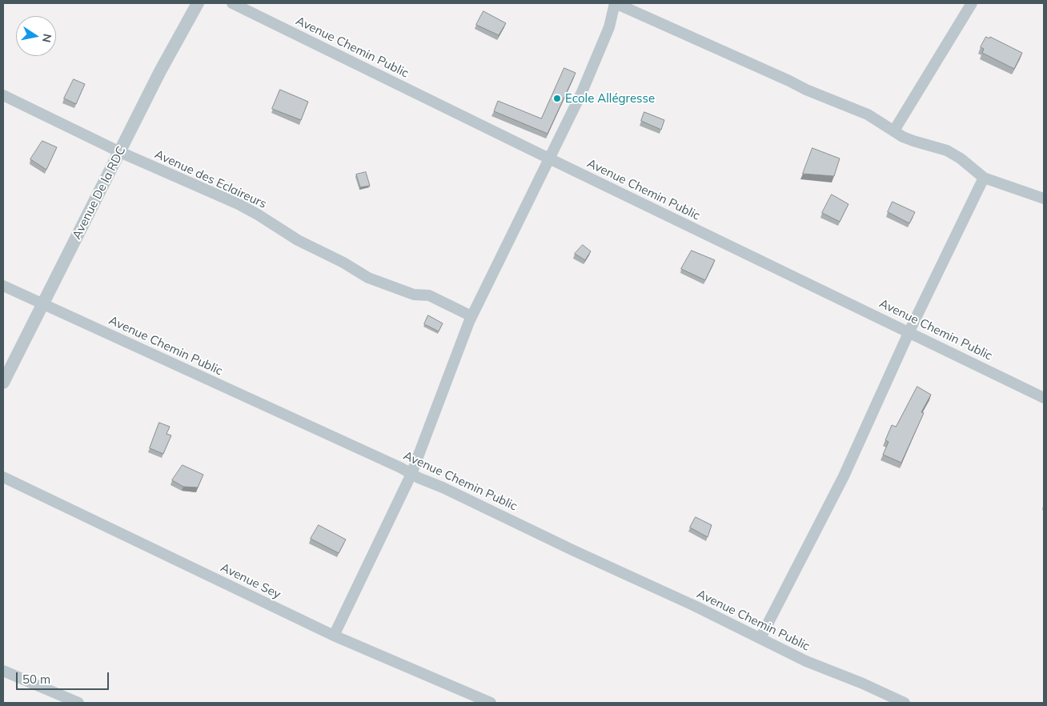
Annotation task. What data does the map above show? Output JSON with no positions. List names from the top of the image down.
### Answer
{
  "streets": {
    "street": [
      "Avenue Chemin Public",
      "Avenue des Eclaireurs",
      "Avenue De la RDC",
      "Avenue Sey"
    ]
  },
  "crossings": [
    ["Avenue Chemin Public", "Avenue De la RDC"],
    ["Avenue des Eclaireurs", "Avenue De la RDC"]
  ],
  "places": ["Ecole Allégresse"],
  "scale_bar": "50 m",
  "north": "right"
}
